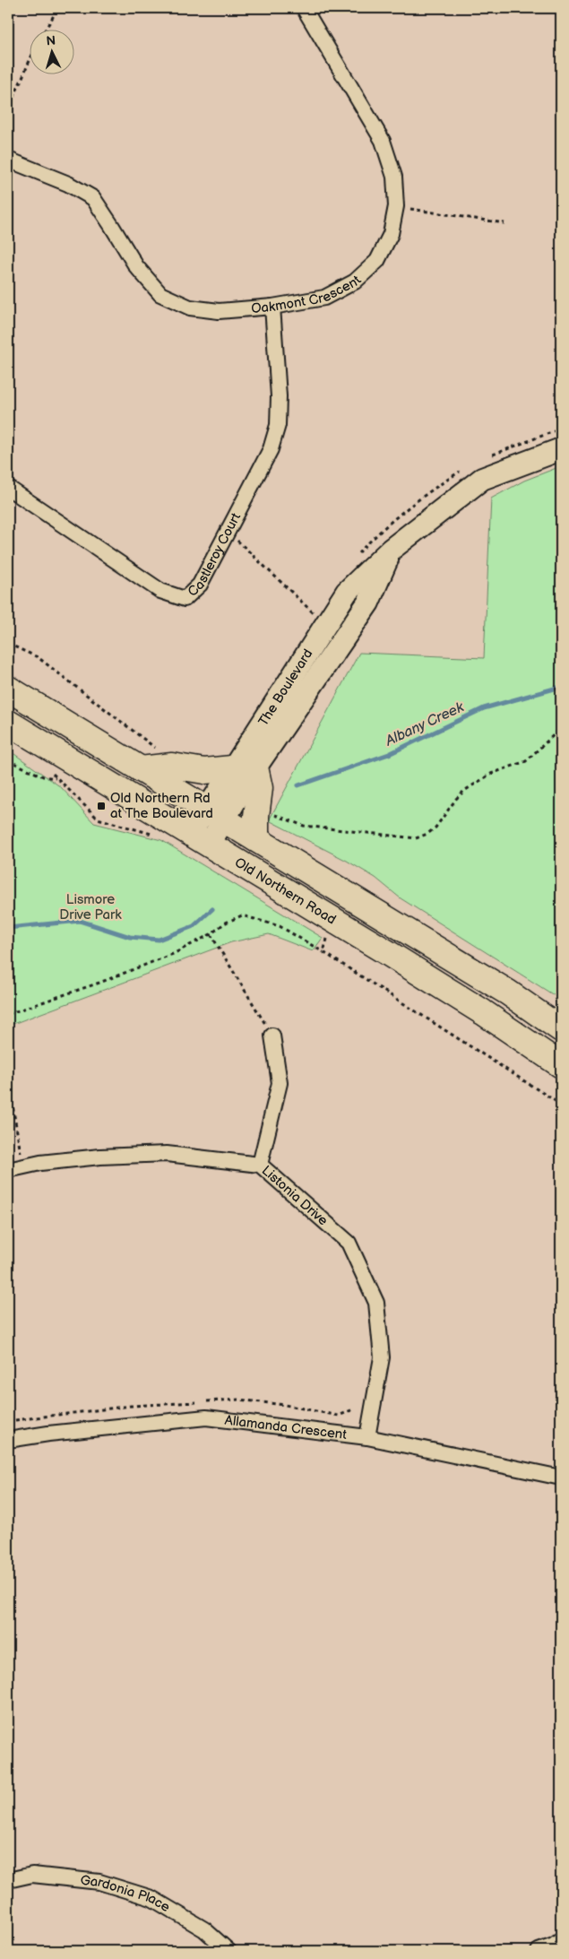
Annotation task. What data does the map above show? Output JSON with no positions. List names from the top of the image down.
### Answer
{
  "streets": {
    "highway": ["Old Northern Road"],
    "street": [
      "Oakmont Crescent",
      "Castleroy Court",
      "The Boulevard",
      "Listonia Drive",
      "Allamanda Crescent",
      "Gardonia Place"
    ]
  },
  "crossings": [
    ["Oakmont Crescent", "Castleroy Court"],
    ["The Boulevard", "Old Northern Road"],
    ["Listonia Drive", "Allamanda Crescent"]
  ],
  "water": ["Albany Creek"],
  "parks": ["Lismore Drive Park"],
  "places": {
    "transit": ["Old Northern Rd at The Boulevard"]
  },
  "north": "top"
}
